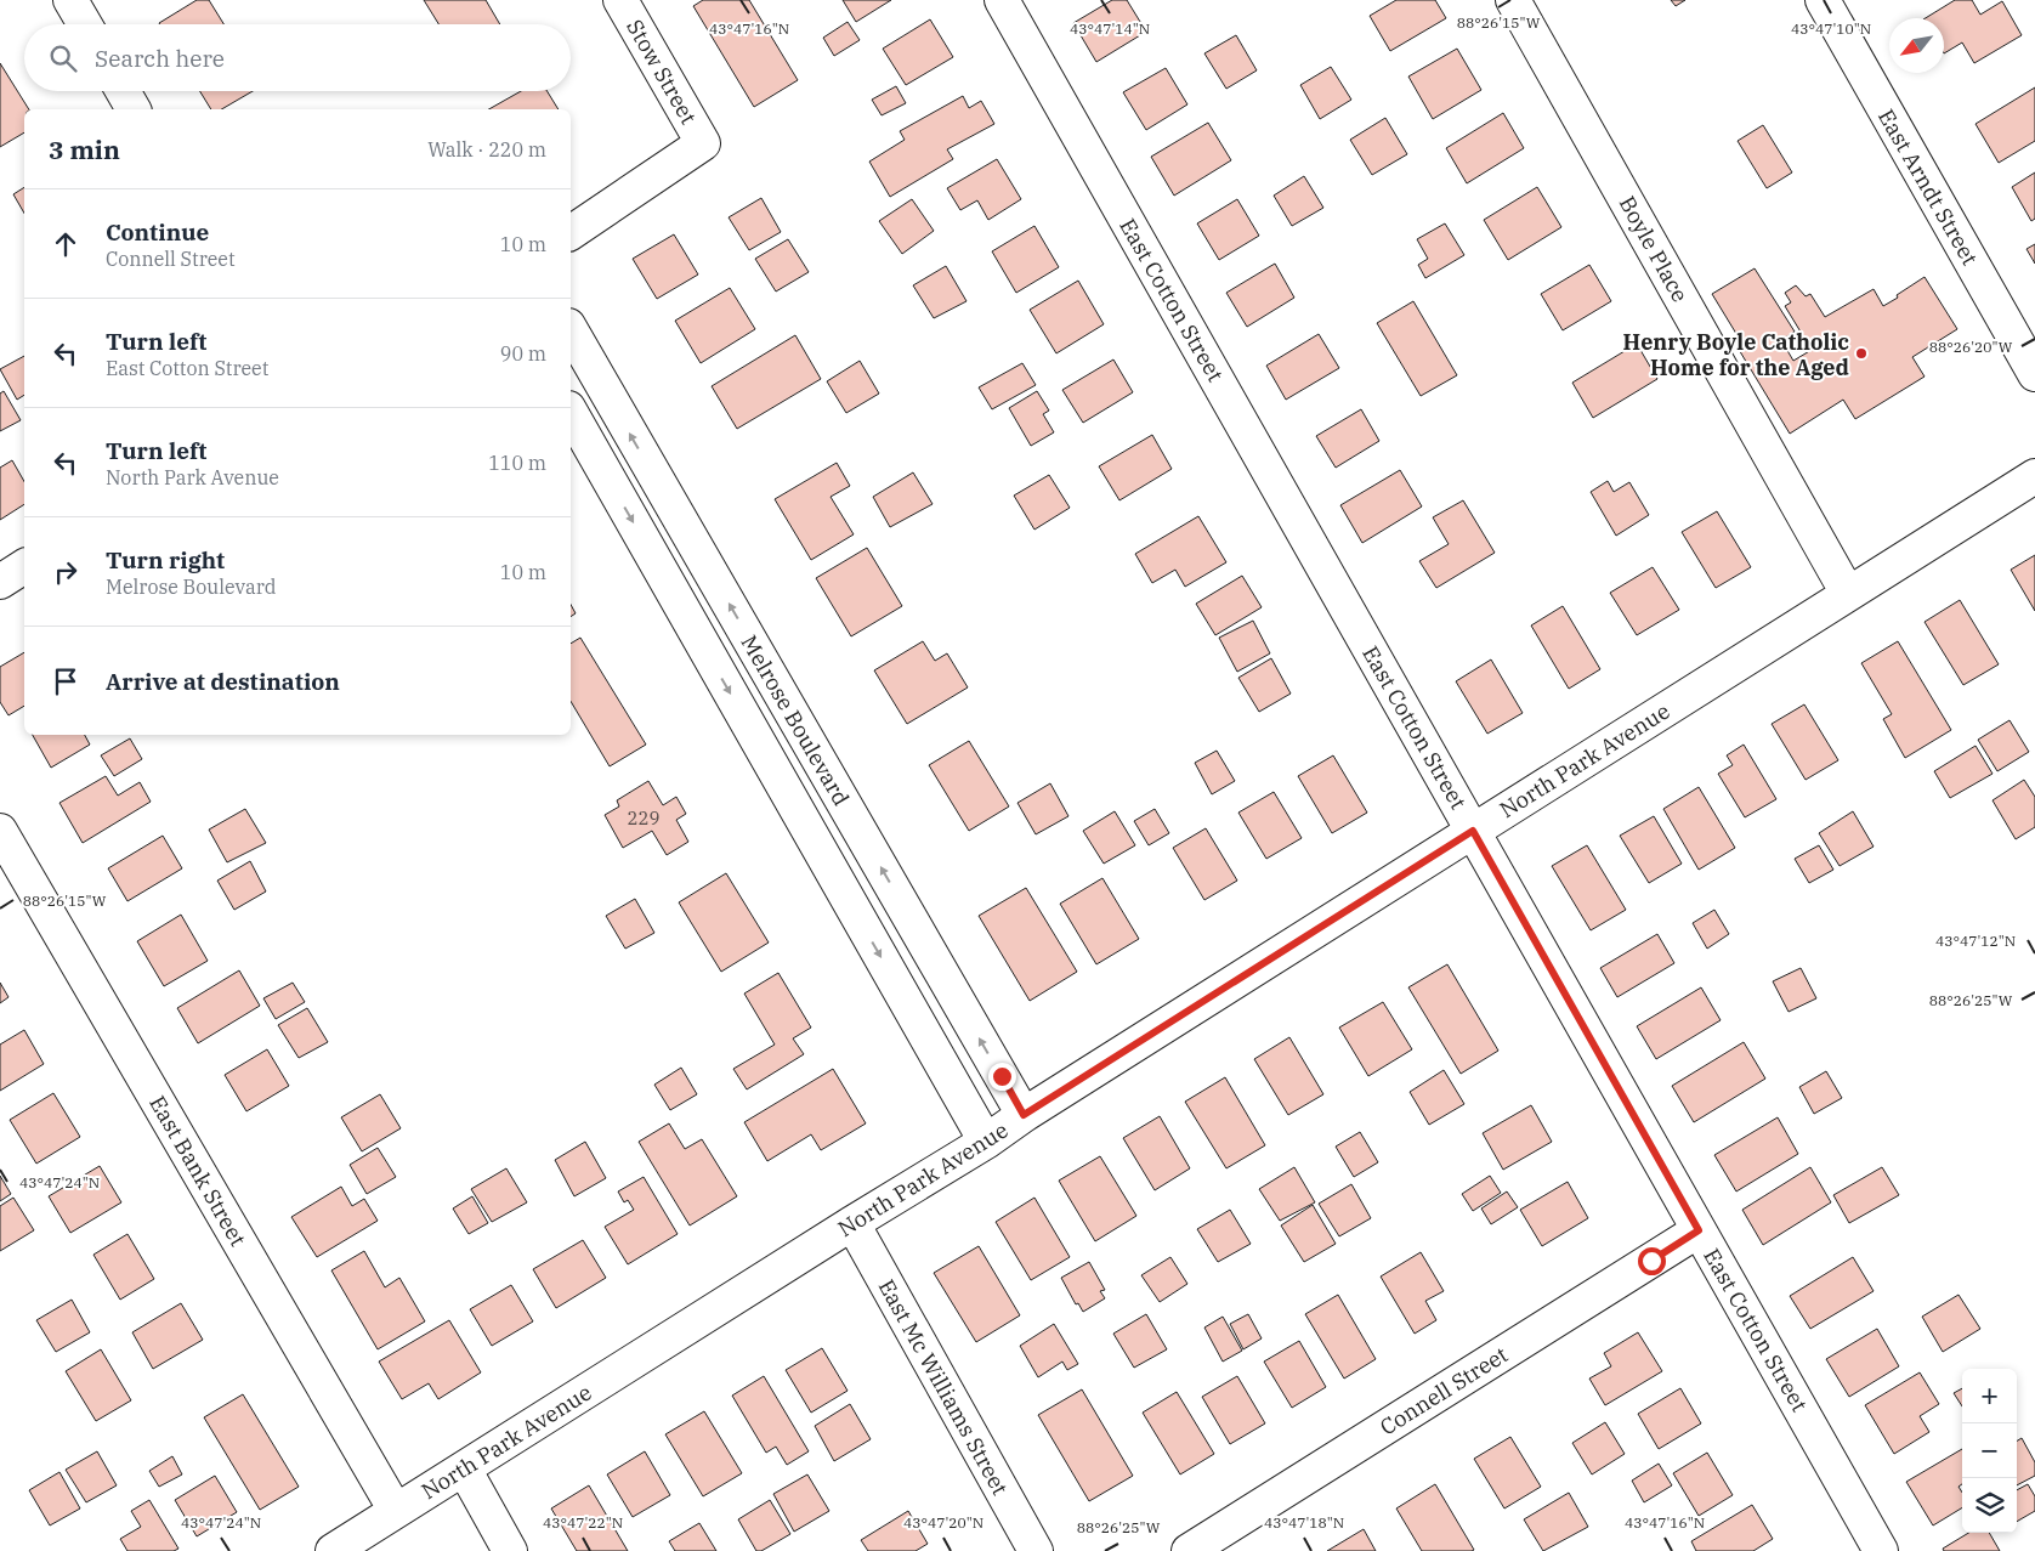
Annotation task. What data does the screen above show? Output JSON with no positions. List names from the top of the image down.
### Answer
{
  "streets": {
    "street": [
      "Stow Street",
      "East Arndt Street",
      "Boyle Place",
      "East Cotton Street",
      "Melrose Boulevard",
      "North Park Avenue",
      "East Bank Street",
      "East Mc Williams Street",
      "Connell Street"
    ]
  },
  "crossings": [
    ["Boyle Place", "North Park Avenue"],
    ["East Cotton Street", "North Park Avenue"],
    ["East Cotton Street", "Connell Street"],
    ["Melrose Boulevard", "North Park Avenue"],
    ["North Park Avenue", "East Bank Street"],
    ["North Park Avenue", "East Mc Williams Street"]
  ],
  "places": ["Henry Boyle Catholic Home for the Aged"],
  "house_numbers": ["229"],
  "north": "bottom left",
  "page": {
    "search": "Search here",
    "heading": ["3 min", "Walk · 220 m"],
    "list": [
      ["Continue", "Connell Street", "10 m"],
      ["Turn left", "East Cotton Street", "90 m"],
      ["Turn left", "North Park Avenue", "110 m"],
      ["Turn right", "Melrose Boulevard", "10 m"],
      "Arrive at destination"
    ],
    "map_buttons": ["+", "−"]
  },
  "coordinates": [
    "88°26'15\"W",
    "43°47'16\"N",
    "43°47'14\"N",
    "43°47'10\"N",
    "88°26'20\"W",
    "43°47'12\"N",
    "88°26'25\"W",
    "43°47'24\"N",
    "43°47'22\"N",
    "43°47'20\"N",
    "43°47'18\"N"
  ]
}
